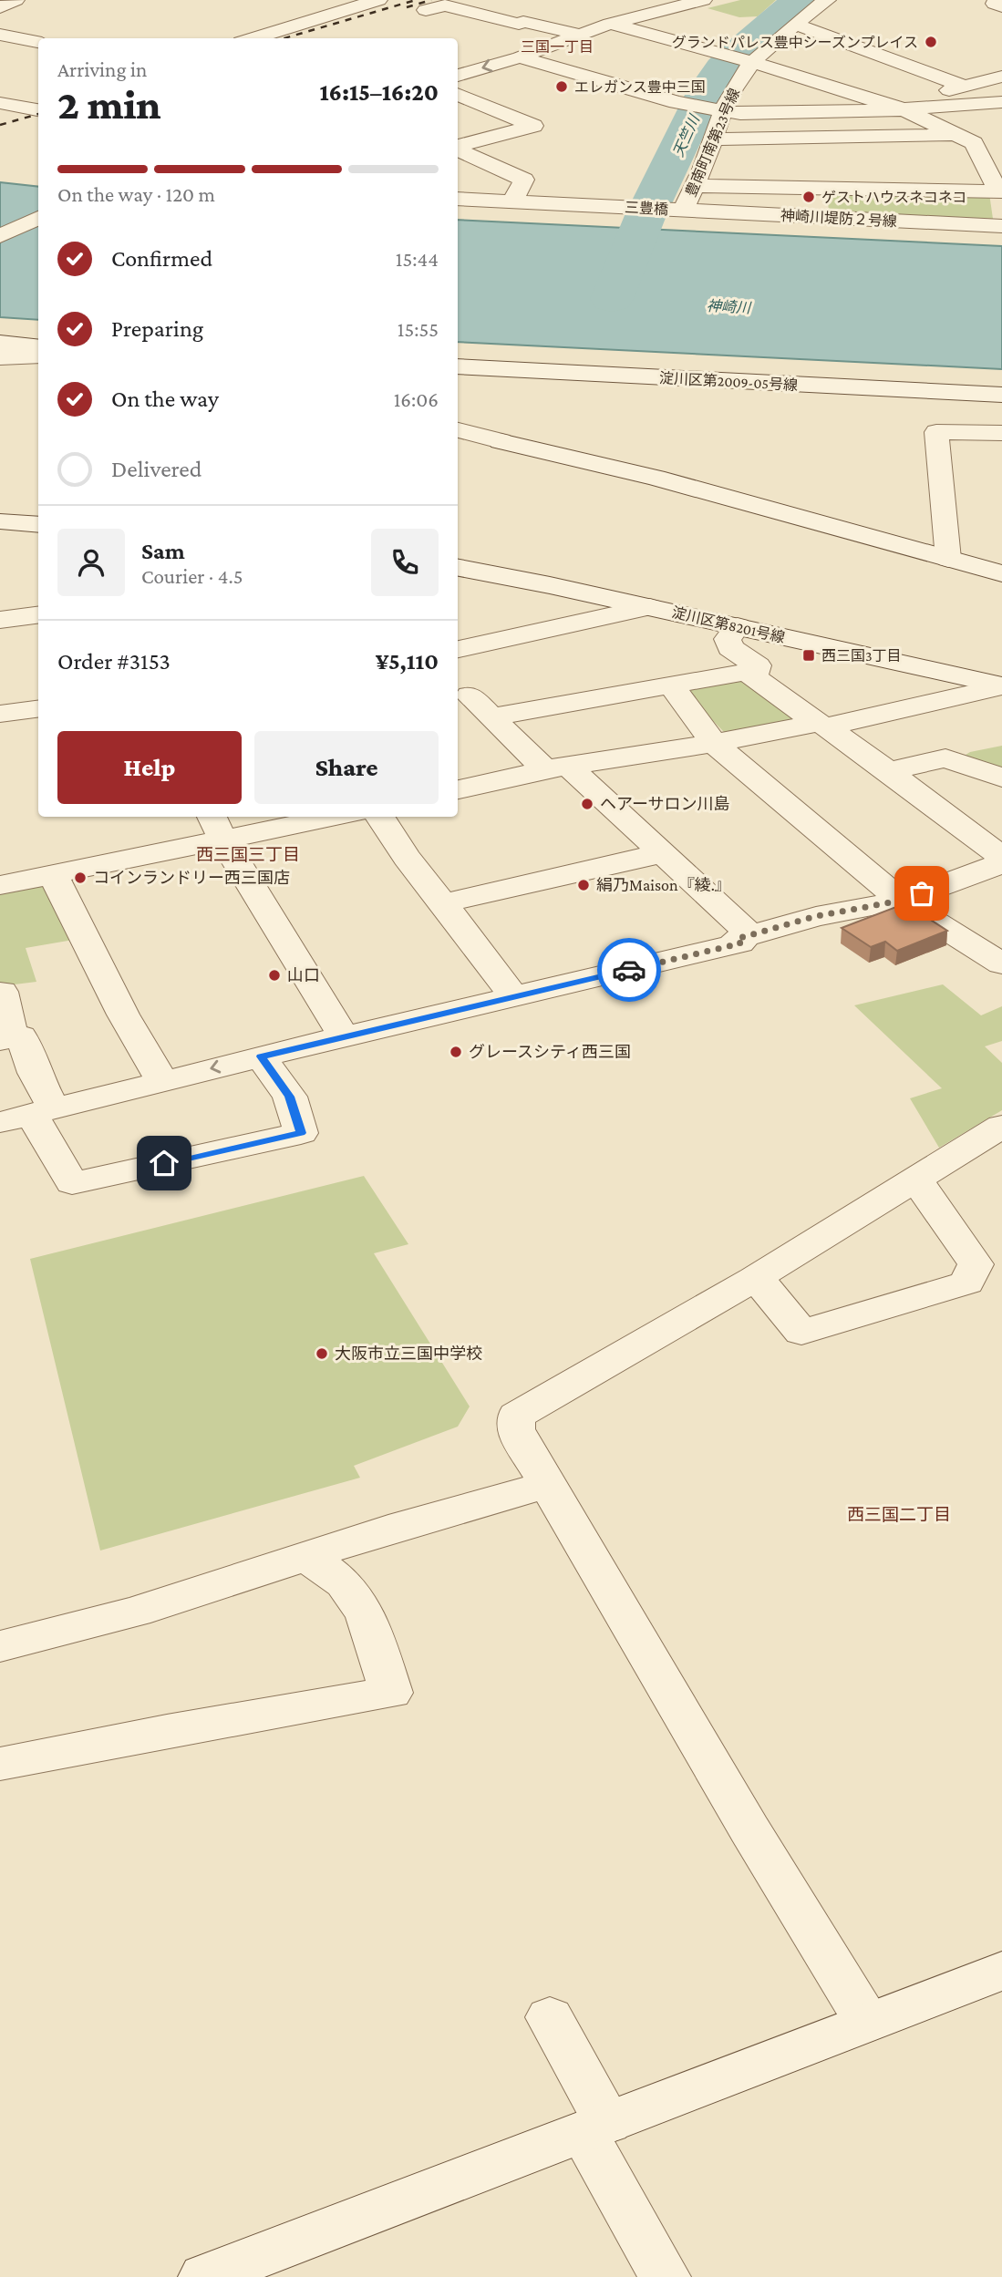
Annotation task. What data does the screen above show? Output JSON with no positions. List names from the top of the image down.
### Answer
{
  "streets": {
    "street": [
      "豊南町南第23号線",
      "三豊橋",
      "神崎川堤防２号線",
      "淀川区第2009-05号線",
      "淀川区第8201号線"
    ]
  },
  "crossings": [
    ["豊南町南第23号線", "三豊橋"],
    ["豊南町南第23号線", "神崎川堤防２号線"],
    ["三豊橋", "神崎川堤防２号線"]
  ],
  "districts": ["三国一丁目", "西三国三丁目", "西三国二丁目"],
  "water": ["天竺川", "神崎川"],
  "places": {
    "other": [
      "グランドパレス豊中シーズンプレイス",
      "エレガンス豊中三国",
      "ゲストハウスネコネコ",
      "ヘアーサロン川島",
      "コインランドリー西三国店",
      "絹乃Maison『綾.』",
      "山口",
      "グレースシティ西三国",
      "大阪市立三国中学校"
    ],
    "transit": ["西三国3丁目"]
  },
  "page": {
    "heading": ["2 min", "Arriving in", "16:15–16:20"],
    "panel": [
      "Sam",
      "Courier · 4.5",
      "Order #3153",
      "¥5,110"
    ],
    "bar": "On the way · 120 m",
    "list": [
      ["Confirmed", "15:44"],
      ["Preparing", "15:55"],
      ["On the way", "16:06"],
      "Delivered"
    ],
    "buttons": ["Help", "Share"]
  }
}
